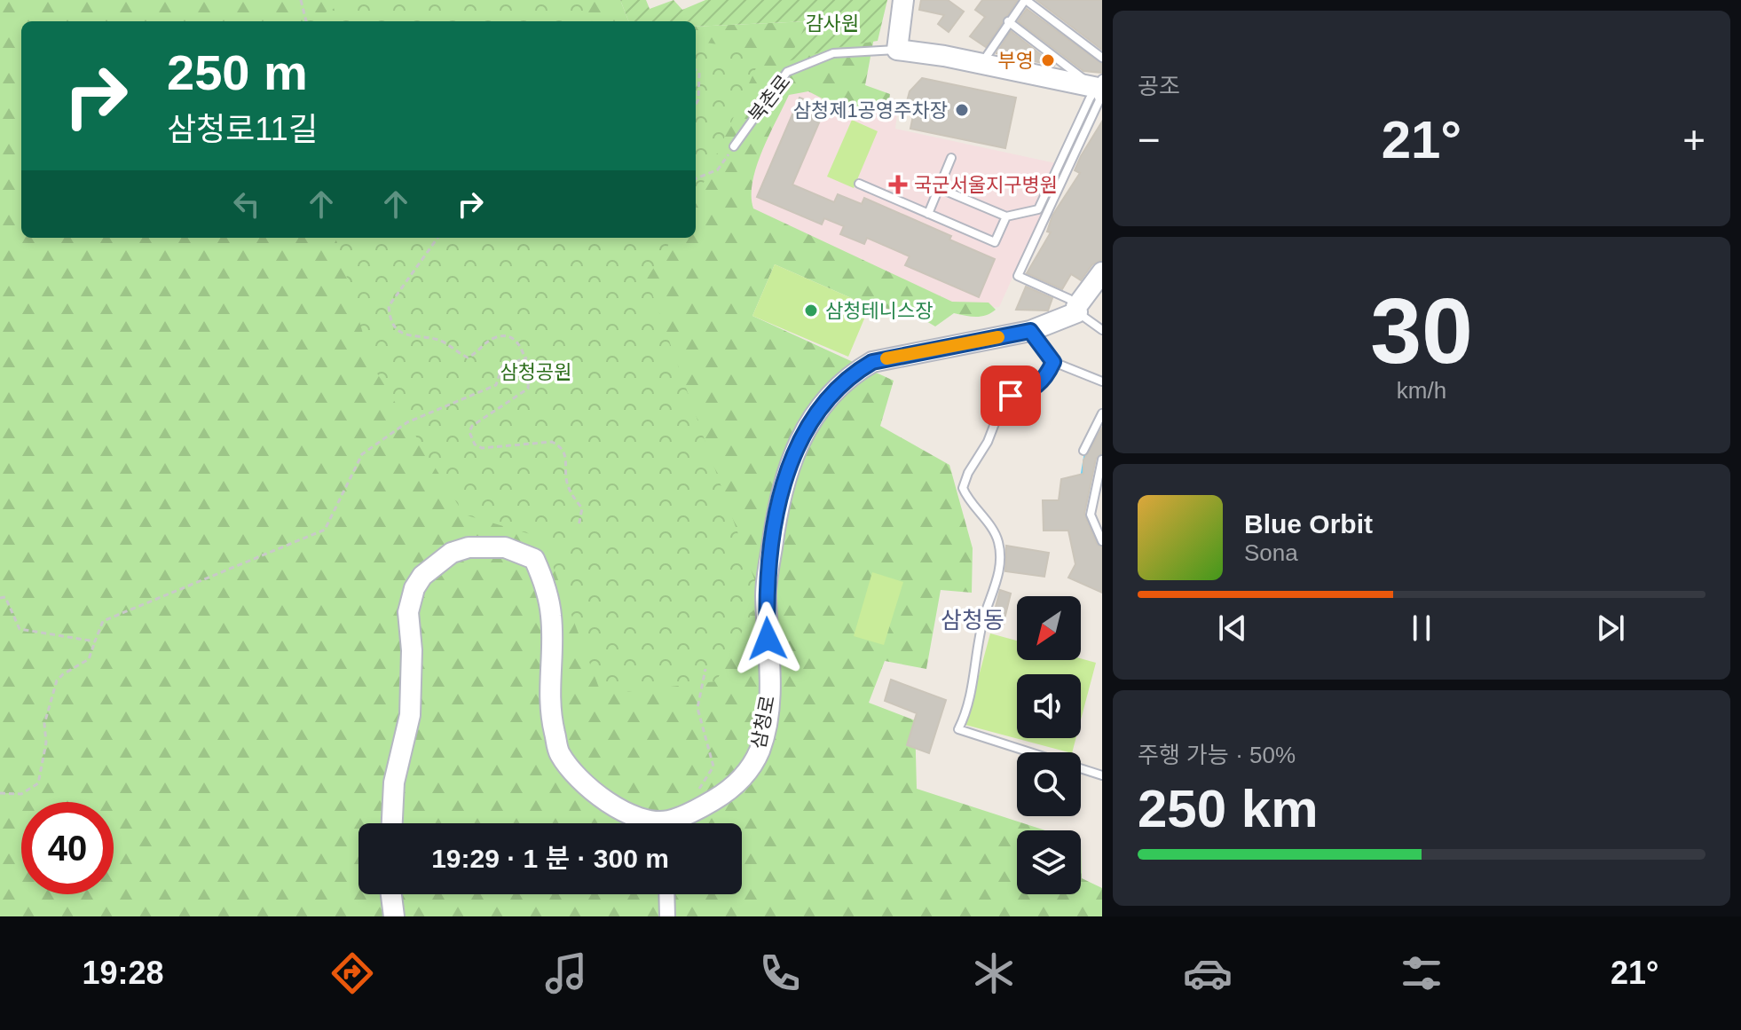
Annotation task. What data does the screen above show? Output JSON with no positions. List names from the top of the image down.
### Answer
{
  "streets": {
    "street": ["북촌로", "삼청로"]
  },
  "districts": ["삼청동"],
  "parks": ["감사원", "삼청공원"],
  "places": {
    "other": ["부영", "삼청제1공영주차장", "삼청테니스장"],
    "health": ["국군서울지구병원"]
  },
  "north": "bottom left",
  "page": {
    "tile": [
      "공조",
      ["30", "km/h"],
      ["주행 가능 · 50%", "250 km"]
    ],
    "turn": ["250 m", "삼청로11길"],
    "heat": ["−", "21°", "+"],
    "song": ["Blue Orbit", "Sona"],
    "limit": "40",
    "trip": "19:29 · 1 분 · 300 m",
    "tabs": ["19:28", "21°"]
  }
}
